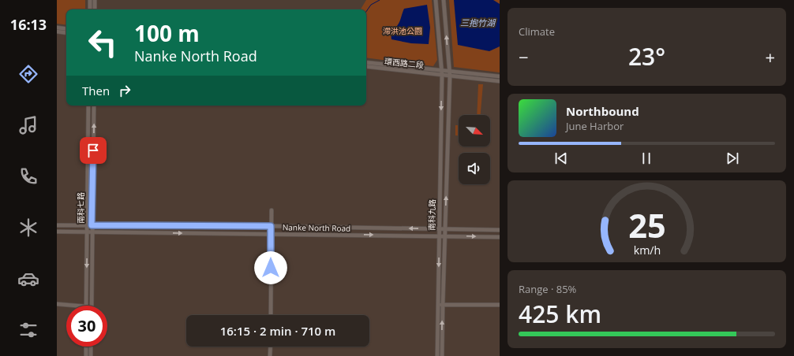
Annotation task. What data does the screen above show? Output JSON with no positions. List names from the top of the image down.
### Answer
{
  "streets": {
    "street": [
      "環西路二段",
      "南科七路",
      "南科九路",
      "Nanke North Road"
    ]
  },
  "crossings": [
    ["環西路二段", "南科九路"],
    ["南科七路", "Nanke North Road"],
    ["南科九路", "Nanke North Road"]
  ],
  "water": ["三抱竹湖"],
  "parks": ["滯洪池公園"],
  "north": "bottom right",
  "page": {
    "tabs": "16:13",
    "tile": [
      "Climate",
      ["Range · 85%", "425 km"]
    ],
    "turn": ["100 m", "Nanke North Road"],
    "heat": ["−", "23°", "+"],
    "then": "Then",
    "song": ["Northbound", "June Harbor"],
    "limit": "30",
    "trip": "16:15 · 2 min · 710 m",
    "gauge": ["25", "km/h"]
  }
}
